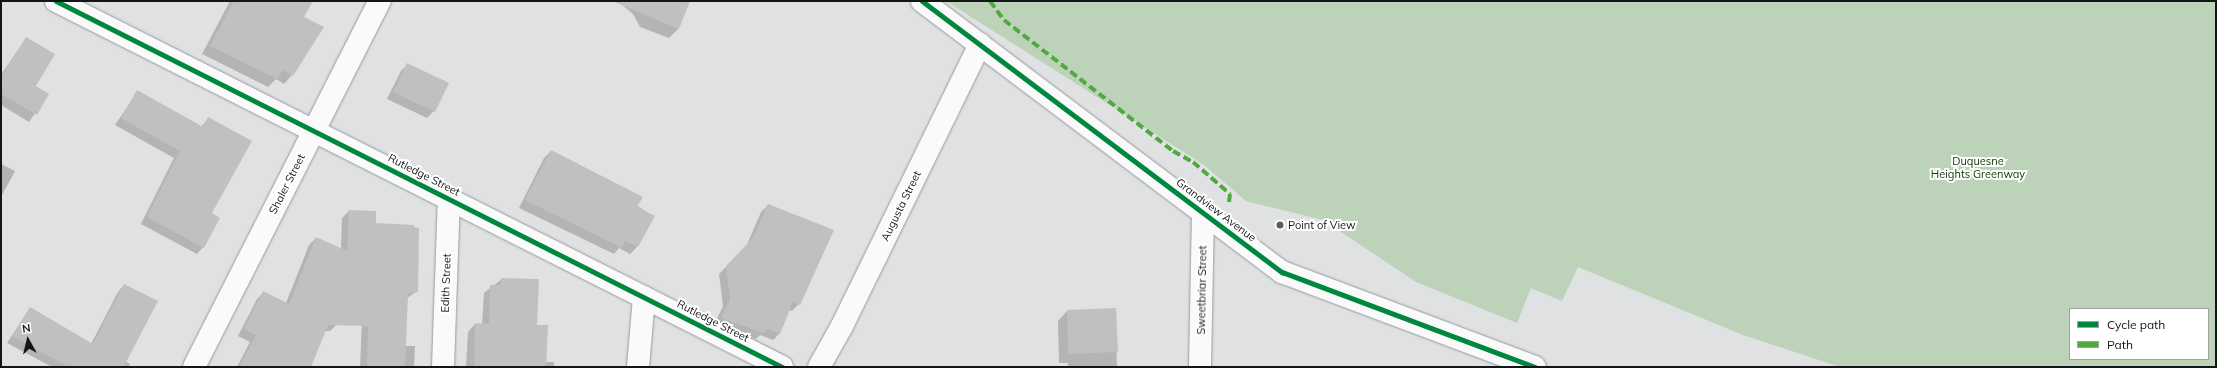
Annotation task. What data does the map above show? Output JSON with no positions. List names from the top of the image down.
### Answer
{
  "streets": {
    "street": [
      "Rutledge Street",
      "Shaler Street",
      "Augusta Street",
      "Grandview Avenue",
      "Edith Street",
      "Sweetbriar Street"
    ]
  },
  "crossings": [
    ["Rutledge Street", "Shaler Street"],
    ["Rutledge Street", "Edith Street"],
    ["Augusta Street", "Grandview Avenue"],
    ["Grandview Avenue", "Sweetbriar Street"]
  ],
  "parks": ["Duquesne Heights Greenway"],
  "places": ["Point of View"],
  "legend": ["Cycle path", "Path"],
  "north": "top"
}
